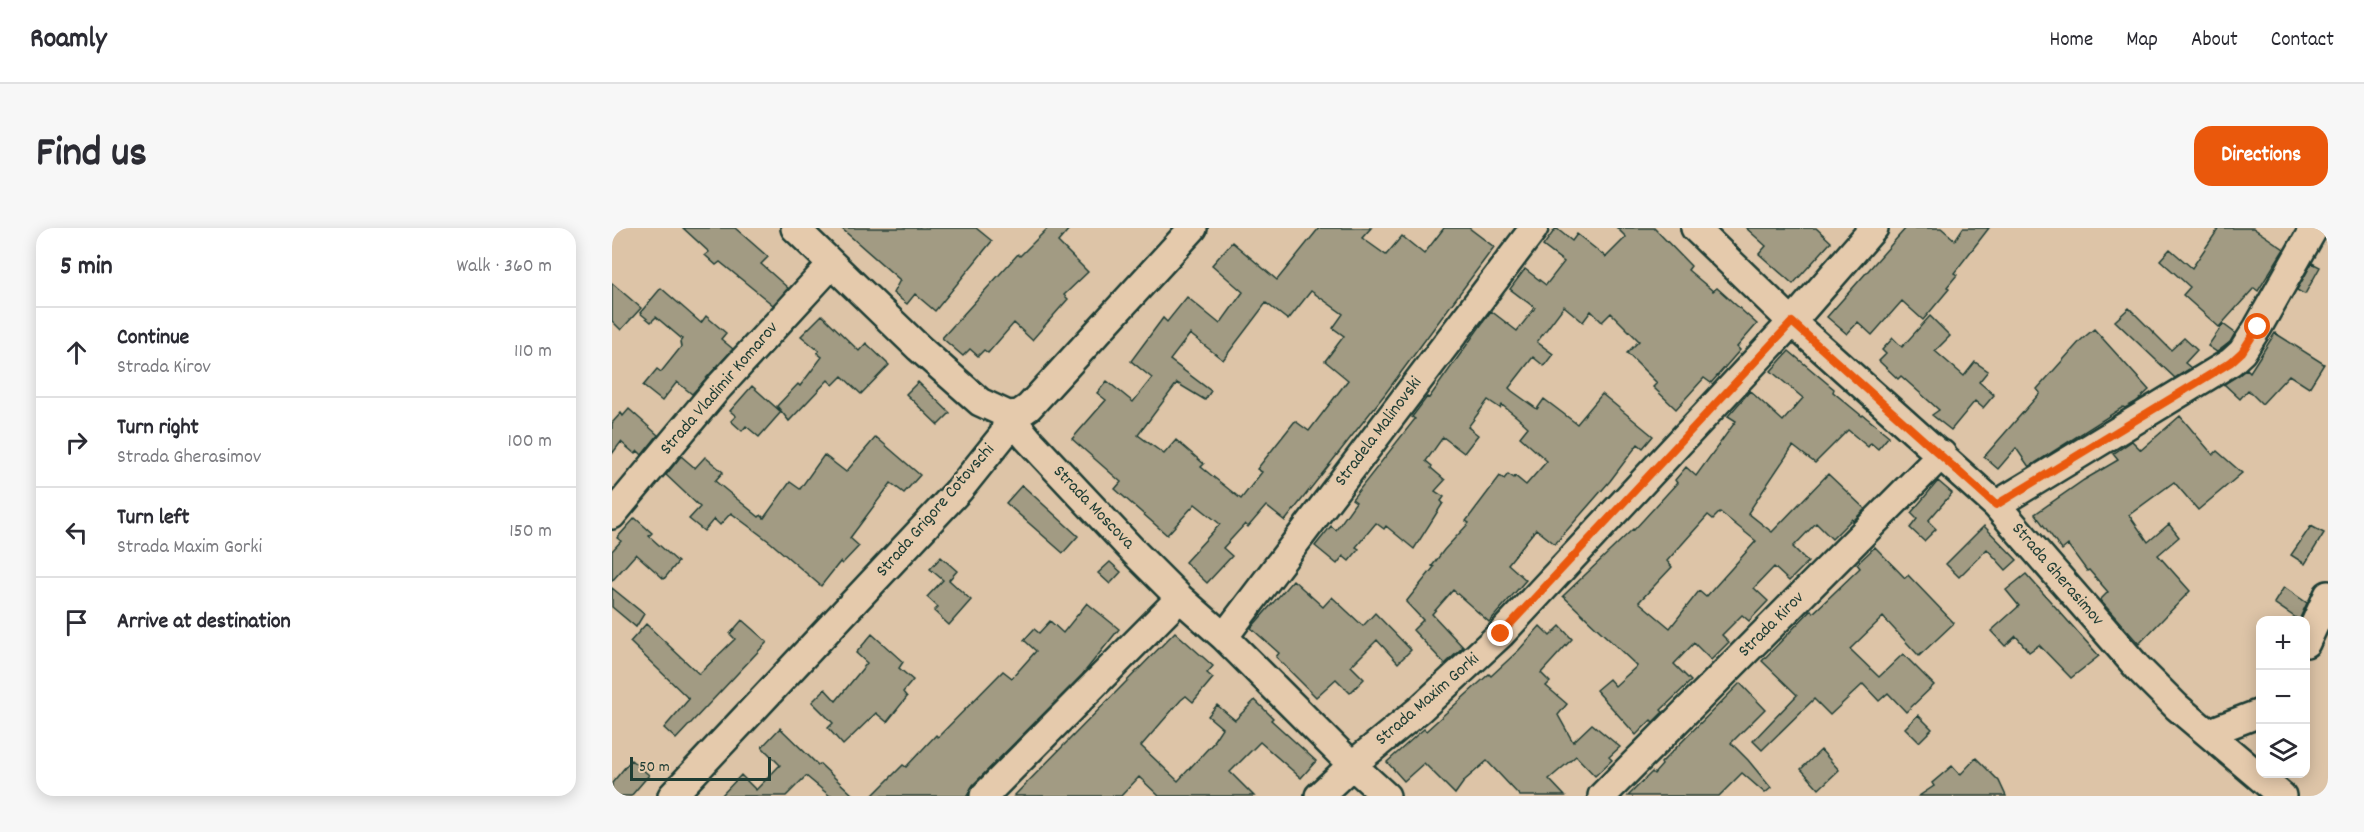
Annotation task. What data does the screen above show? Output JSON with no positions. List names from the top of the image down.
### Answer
{
  "streets": {
    "street": [
      "Strada Vladimir Komarov",
      "Stradela Malinovski",
      "Strada Moscova",
      "Strada Grigore Cotovschi",
      "Strada Gherasimov",
      "Strada Kirov",
      "Strada Maxim Gorki"
    ]
  },
  "crossings": [
    ["Strada Vladimir Komarov", "Strada Moscova"],
    ["Stradela Malinovski", "Strada Moscova"],
    ["Strada Moscova", "Strada Grigore Cotovschi"],
    ["Strada Moscova", "Strada Maxim Gorki"],
    ["Strada Gherasimov", "Strada Kirov"],
    ["Strada Gherasimov", "Strada Maxim Gorki"]
  ],
  "scale_bar": "50 m",
  "page": {
    "header": "Roamly",
    "nav": [
      "Home",
      "Map",
      "About",
      "Contact"
    ],
    "title": "Find us",
    "buttons": "Directions",
    "heading": ["5 min", "Walk · 360 m"],
    "list": [
      ["Continue", "Strada Kirov", "110 m"],
      ["Turn right", "Strada Gherasimov", "100 m"],
      ["Turn left", "Strada Maxim Gorki", "150 m"],
      "Arrive at destination"
    ],
    "map_buttons": ["+", "−"],
    "scale": "50 m"
  }
}
